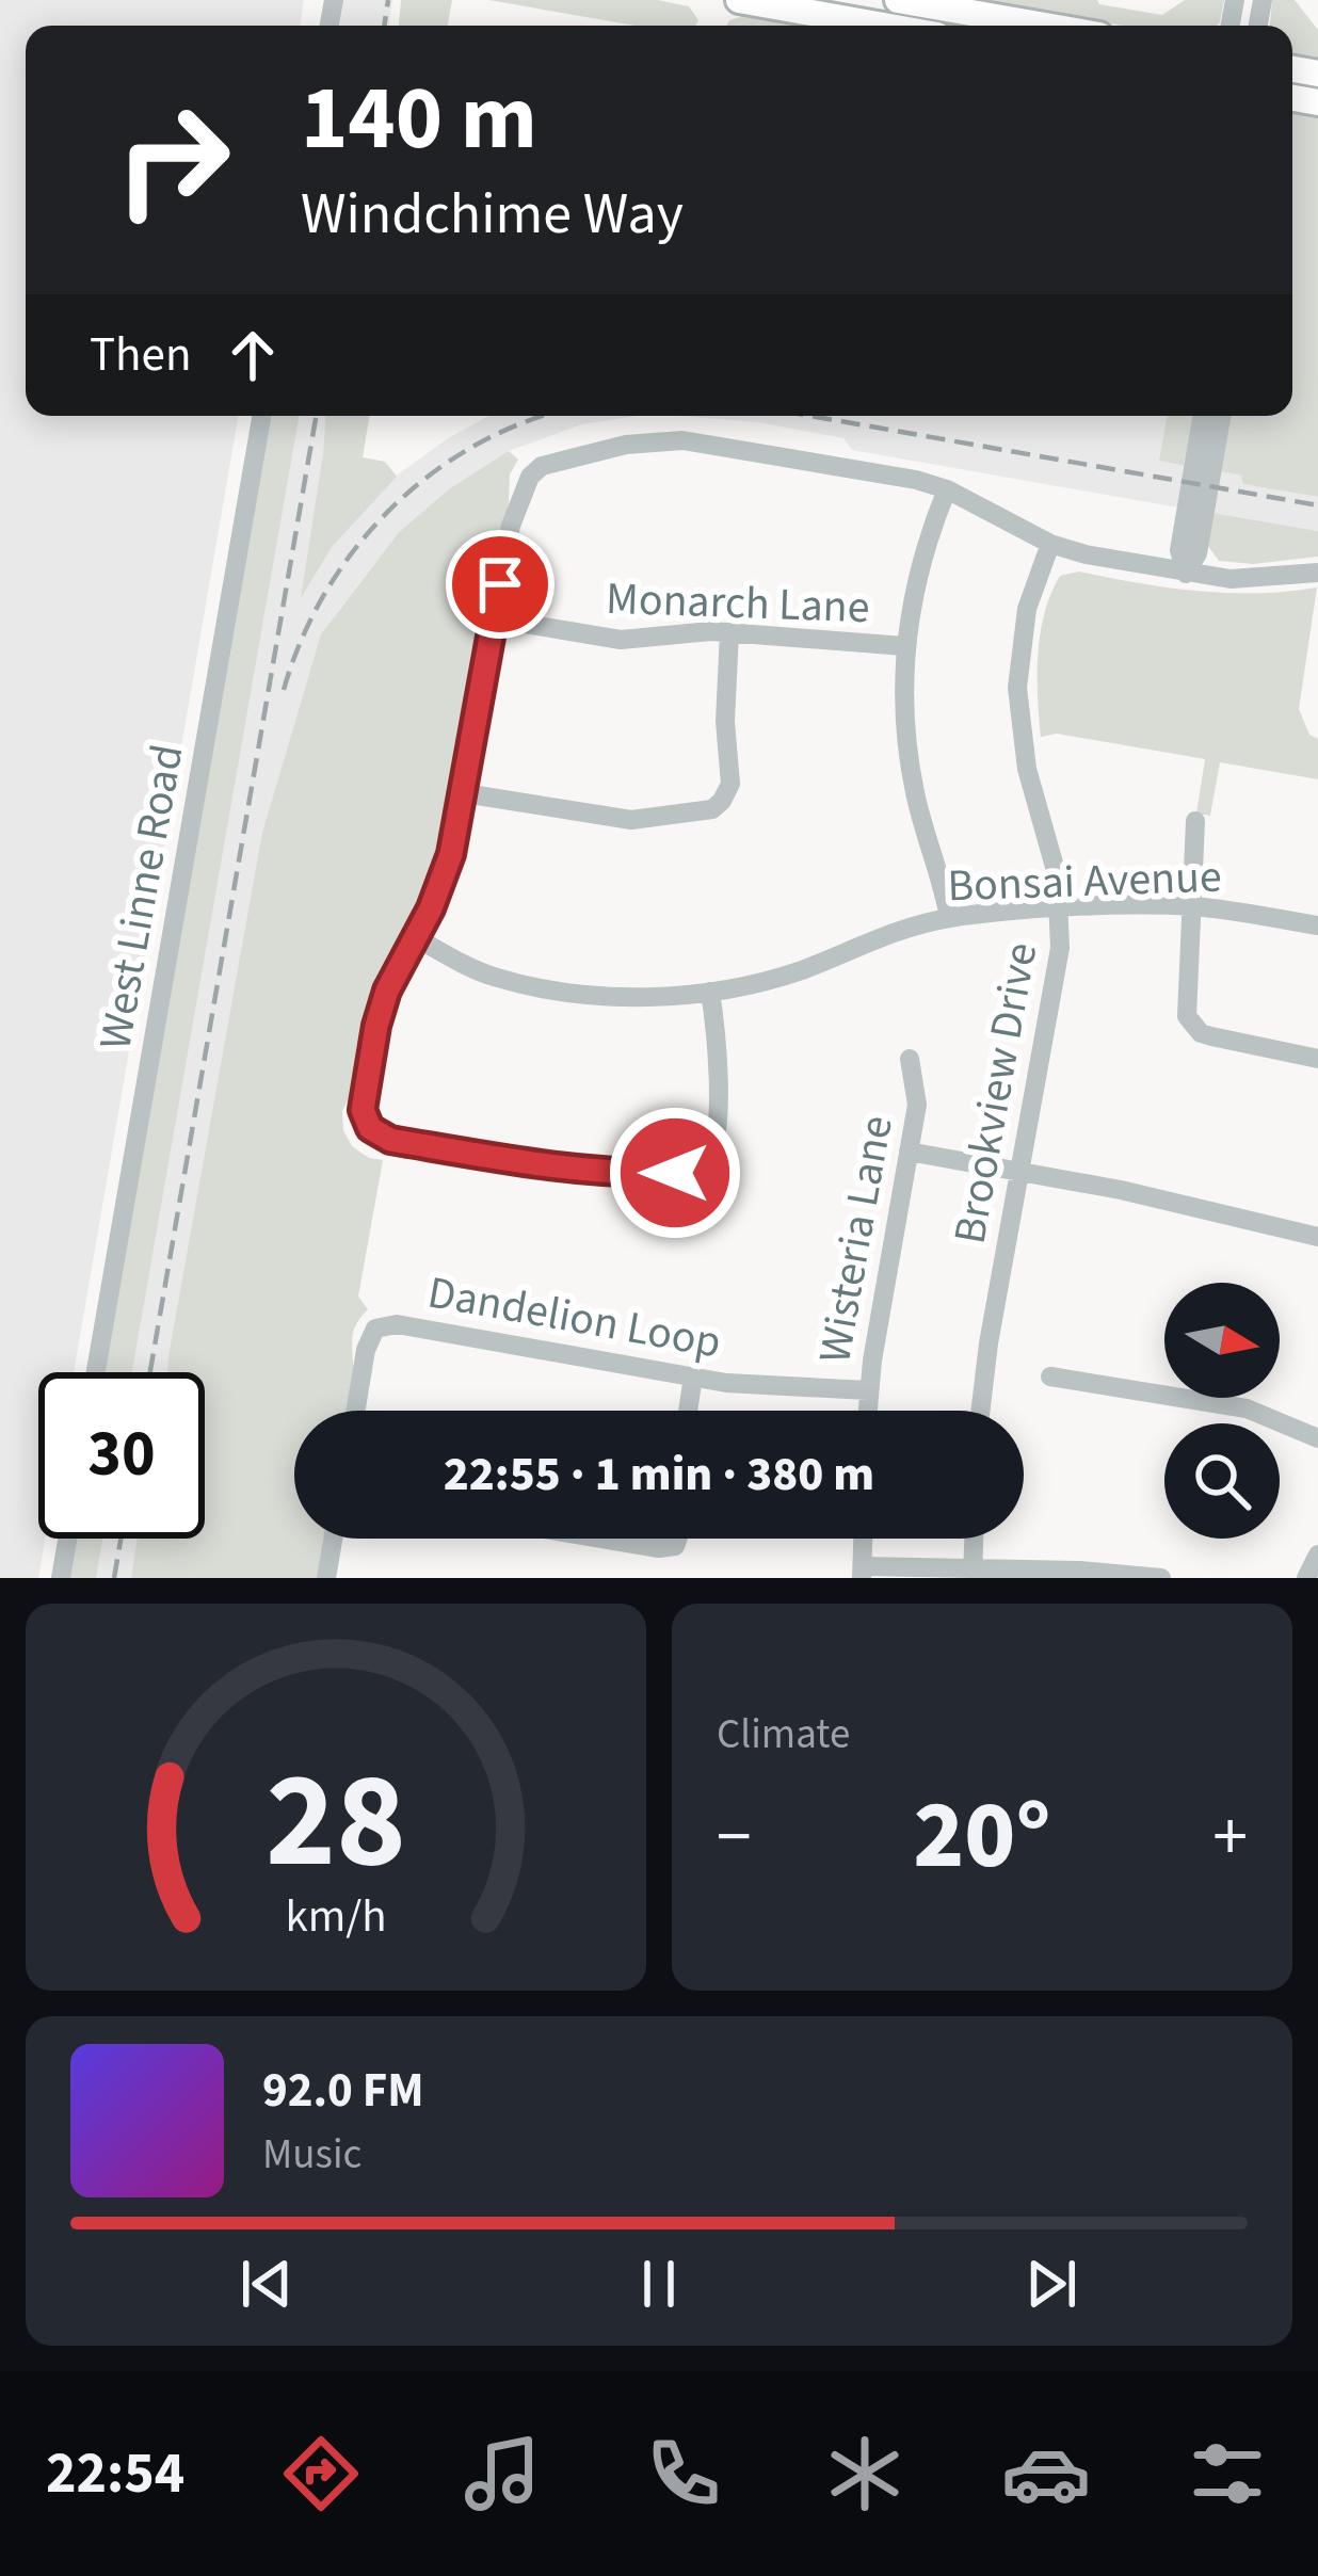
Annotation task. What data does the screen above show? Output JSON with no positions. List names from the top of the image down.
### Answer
{
  "streets": {
    "street": [
      "Monarch Lane",
      "Bonsai Avenue",
      "West Linne Road",
      "Brookview Drive",
      "Wisteria Lane",
      "Dandelion Loop"
    ]
  },
  "crossings": [
    ["Bonsai Avenue", "Brookview Drive"],
    ["Wisteria Lane", "Dandelion Loop"]
  ],
  "north": "right",
  "page": {
    "turn": ["140 m", "Windchime Way"],
    "then": "Then",
    "limit": "30",
    "trip": "22:55 · 1 min · 380 m",
    "tile": "Climate",
    "heat": ["−", "20°", "+"],
    "song": ["92.0 FM", "Music"],
    "tabs": "22:54",
    "gauge": ["28", "km/h"]
  }
}
